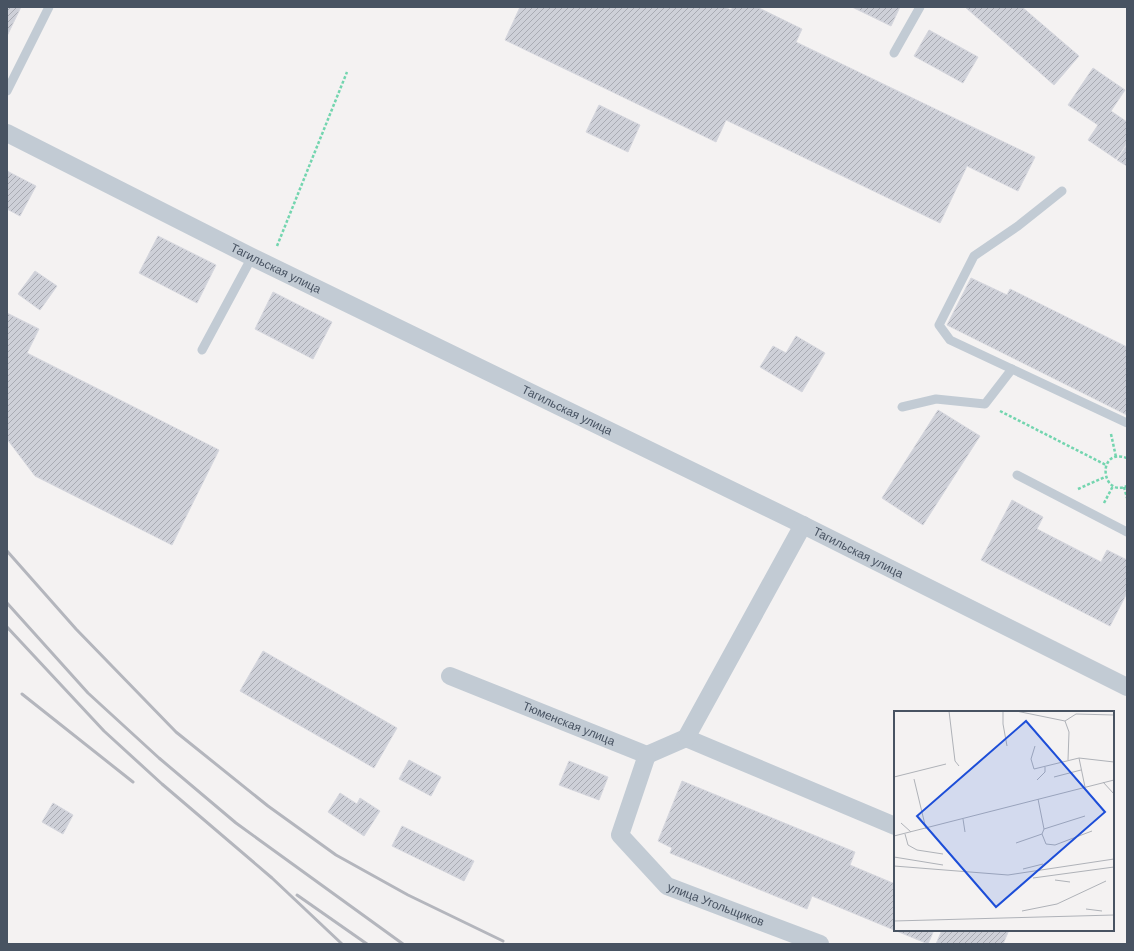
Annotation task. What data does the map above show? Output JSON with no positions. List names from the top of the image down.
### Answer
{
  "streets": {
    "street": ["Тагильская улица", "Тюменская улица", "улица Угольщиков"]
  },
  "crossings": [
    ["Тюменская улица", "улица Угольщиков"]
  ]
}
